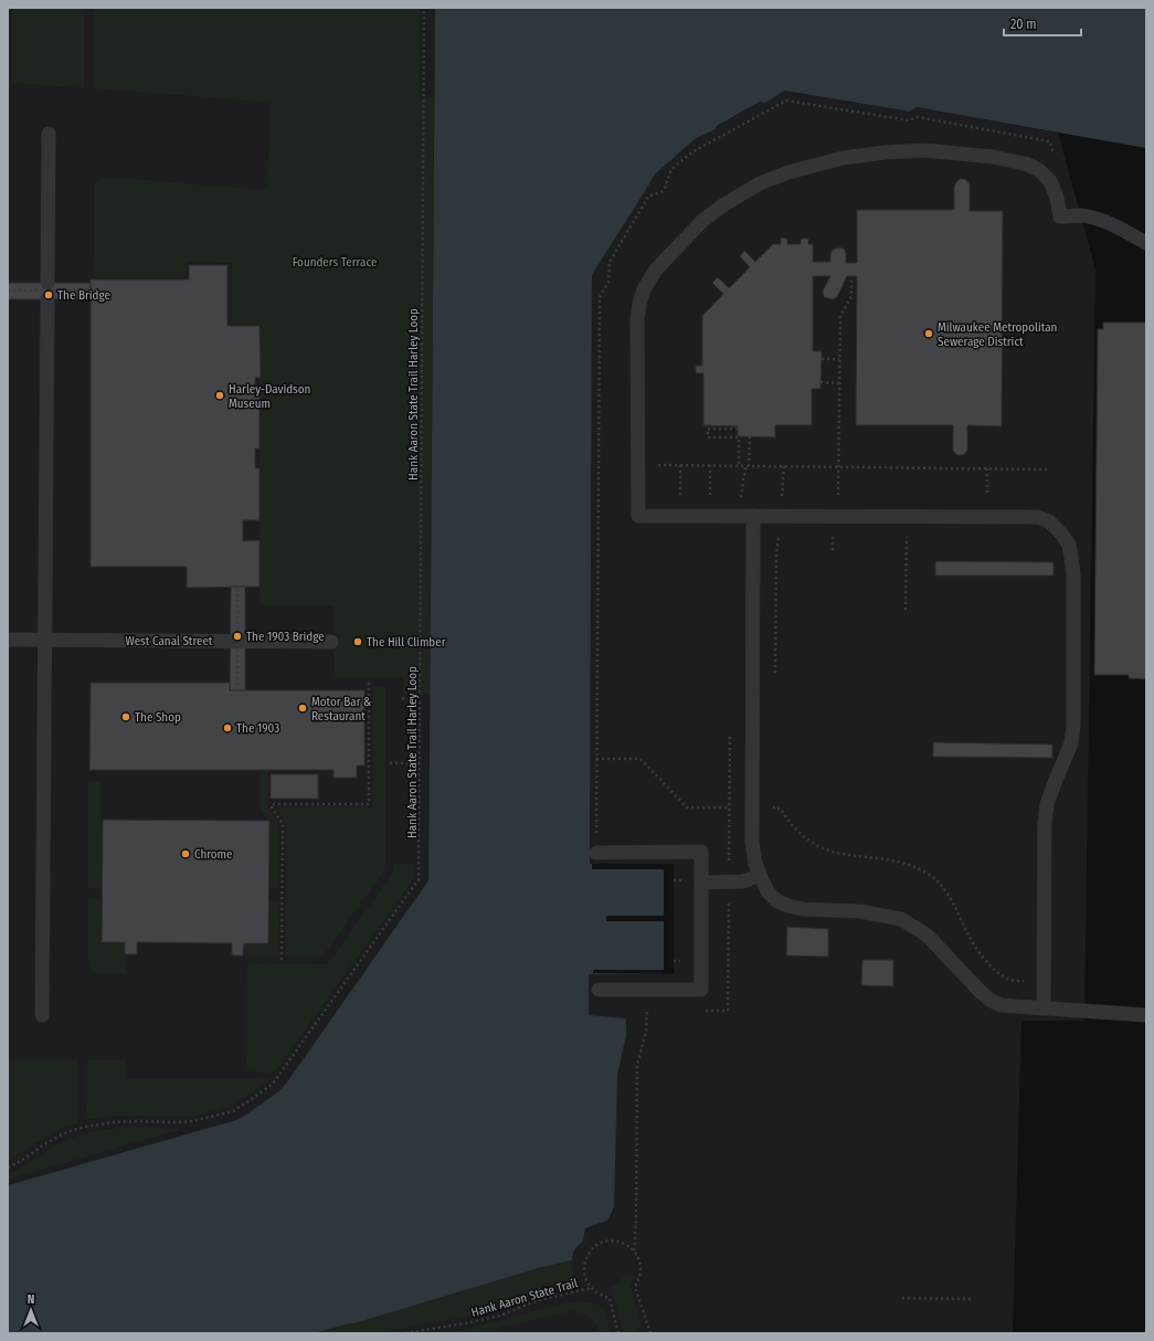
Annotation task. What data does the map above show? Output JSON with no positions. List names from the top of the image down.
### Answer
{
  "streets": {
    "lane": ["West Canal Street"],
    "path": ["Hank Aaron State Trail Harley Loop", "Hank Aaron State Trail"]
  },
  "parks": ["Founders Terrace"],
  "places": [
    "The Bridge",
    "Milwaukee Metropolitan Sewerage District",
    "Harley-Davidson Museum",
    "The 1903 Bridge",
    "The Hill Climber",
    "Motor Bar & Restaurant",
    "The Shop",
    "The 1903",
    "Chrome"
  ],
  "scale_bar": "20 m",
  "north": "top"
}
